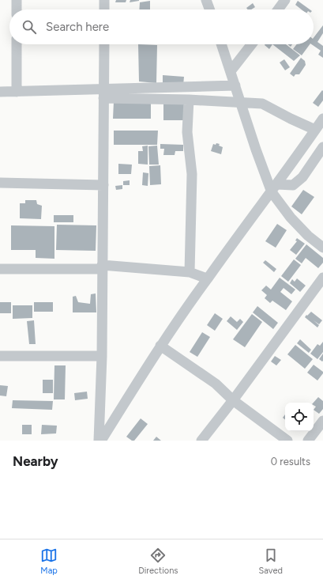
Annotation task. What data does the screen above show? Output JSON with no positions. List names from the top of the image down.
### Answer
{
  "page": {
    "search": "Search here",
    "heading": ["Nearby", "0 results"],
    "nav": ["Map", "Directions", "Saved"]
  }
}
